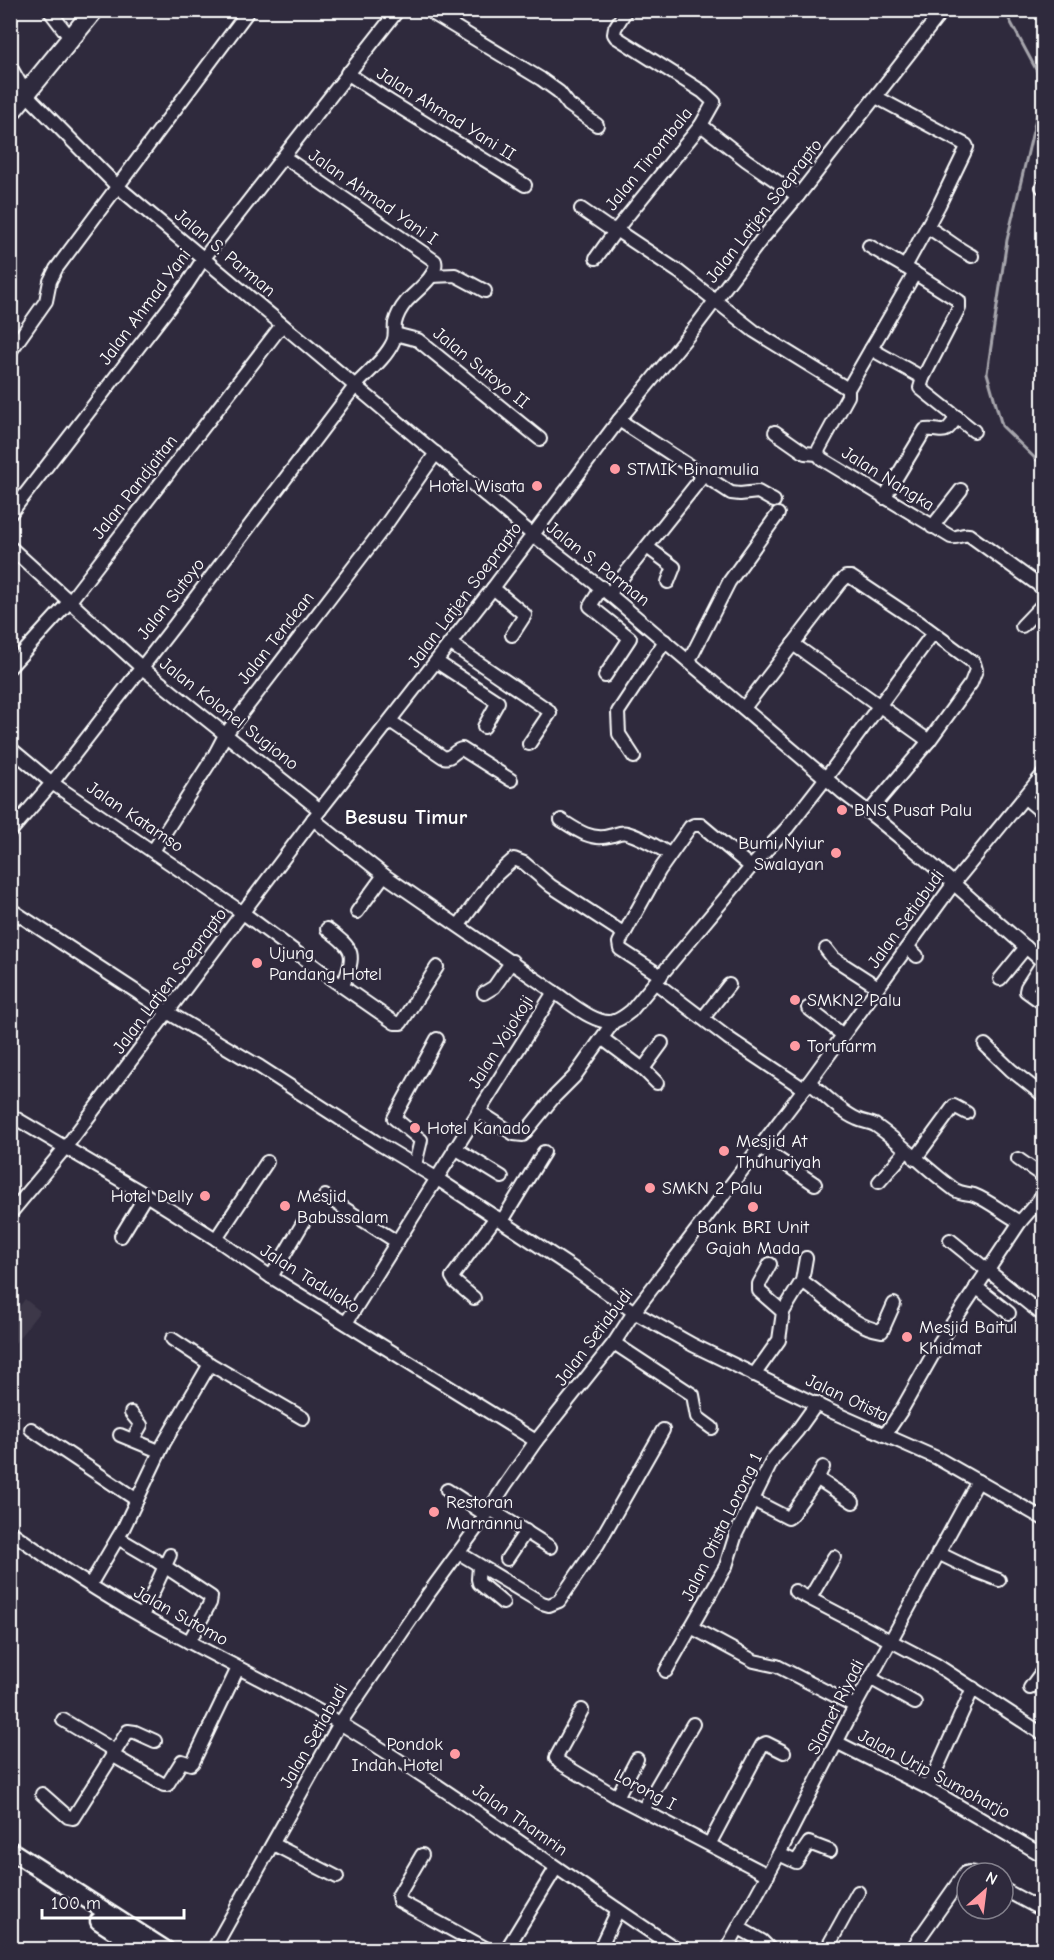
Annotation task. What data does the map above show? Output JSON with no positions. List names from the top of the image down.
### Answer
{
  "streets": {
    "street": [
      "Jalan Ahmad Yani II",
      "Jalan Tinombala",
      "Jalan Ahmad Yani I",
      "Jalan Latjen Soeprapto",
      "Jalan S. Parman",
      "Jalan Ahmad Yani",
      "Jalan Sutoyo II",
      "Jalan Nangka",
      "Jalan Pandjaitan",
      "Jalan Sutoyo",
      "Jalan Tendean",
      "Jalan Kolonel Sugiono",
      "Jalan Katamso",
      "Jalan Setiabudi",
      "Jalan Yojokoji",
      "Jalan Tadulako",
      "Jalan Otista",
      "Jalan Otista Lorong 1",
      "Jalan Sutomo",
      "Slamet Riyadi",
      "Jalan Urip Sumoharjo",
      "Lorong I",
      "Jalan Thamrin"
    ]
  },
  "crossings": [
    ["Jalan Ahmad Yani II", "Jalan Ahmad Yani"],
    ["Jalan Tinombala", "Jalan Latjen Soeprapto"],
    ["Jalan Ahmad Yani I", "Jalan S. Parman"],
    ["Jalan Ahmad Yani I", "Jalan Ahmad Yani"],
    ["Jalan Ahmad Yani I", "Jalan Sutoyo II"],
    ["Jalan Ahmad Yani I", "Jalan Sutoyo"],
    ["Jalan Latjen Soeprapto", "Jalan S. Parman"],
    ["Jalan Latjen Soeprapto", "Jalan Nangka"],
    ["Jalan Latjen Soeprapto", "Jalan Kolonel Sugiono"],
    ["Jalan Latjen Soeprapto", "Jalan Katamso"],
    ["Jalan Latjen Soeprapto", "Jalan Tadulako"],
    ["Jalan Latjen Soeprapto", "Jalan Otista"],
    ["Jalan S. Parman", "Jalan Ahmad Yani"],
    ["Jalan S. Parman", "Jalan Pandjaitan"],
    ["Jalan S. Parman", "Jalan Sutoyo"],
    ["Jalan S. Parman", "Jalan Tendean"],
    ["Jalan S. Parman", "Jalan Setiabudi"],
    ["Jalan Pandjaitan", "Jalan Kolonel Sugiono"],
    ["Jalan Sutoyo", "Jalan Kolonel Sugiono"],
    ["Jalan Sutoyo", "Jalan Katamso"],
    ["Jalan Tendean", "Jalan Kolonel Sugiono"],
    ["Jalan Tendean", "Jalan Katamso"],
    ["Jalan Kolonel Sugiono", "Jalan Yojokoji"],
    ["Jalan Setiabudi", "Jalan Tadulako"],
    ["Jalan Setiabudi", "Jalan Otista"],
    ["Jalan Setiabudi", "Jalan Sutomo"],
    ["Jalan Setiabudi", "Jalan Thamrin"],
    ["Jalan Yojokoji", "Jalan Tadulako"],
    ["Jalan Yojokoji", "Jalan Otista"],
    ["Jalan Otista", "Jalan Otista Lorong 1"],
    ["Jalan Otista", "Slamet Riyadi"],
    ["Jalan Sutomo", "Jalan Thamrin"],
    ["Slamet Riyadi", "Jalan Urip Sumoharjo"],
    ["Slamet Riyadi", "Lorong I"]
  ],
  "districts": ["Besusu Timur"],
  "places": [
    "STMIK Binamulia",
    "Hotel Wisata",
    "BNS Pusat Palu",
    "Bumi Nyiur Swalayan",
    "Ujung Pandang Hotel",
    "SMKN2 Palu",
    "Torufarm",
    "Hotel Kanado",
    "Mesjid At Thuhuriyah",
    "SMKN 2 Palu",
    "Hotel Delly",
    "Mesjid Babussalam",
    "Bank BRI Unit Gajah Mada",
    "Mesjid Baitul Khidmat",
    "Restoran Marrannu",
    "Pondok Indah Hotel"
  ],
  "scale_bar": "100 m",
  "north": "top right"
}
